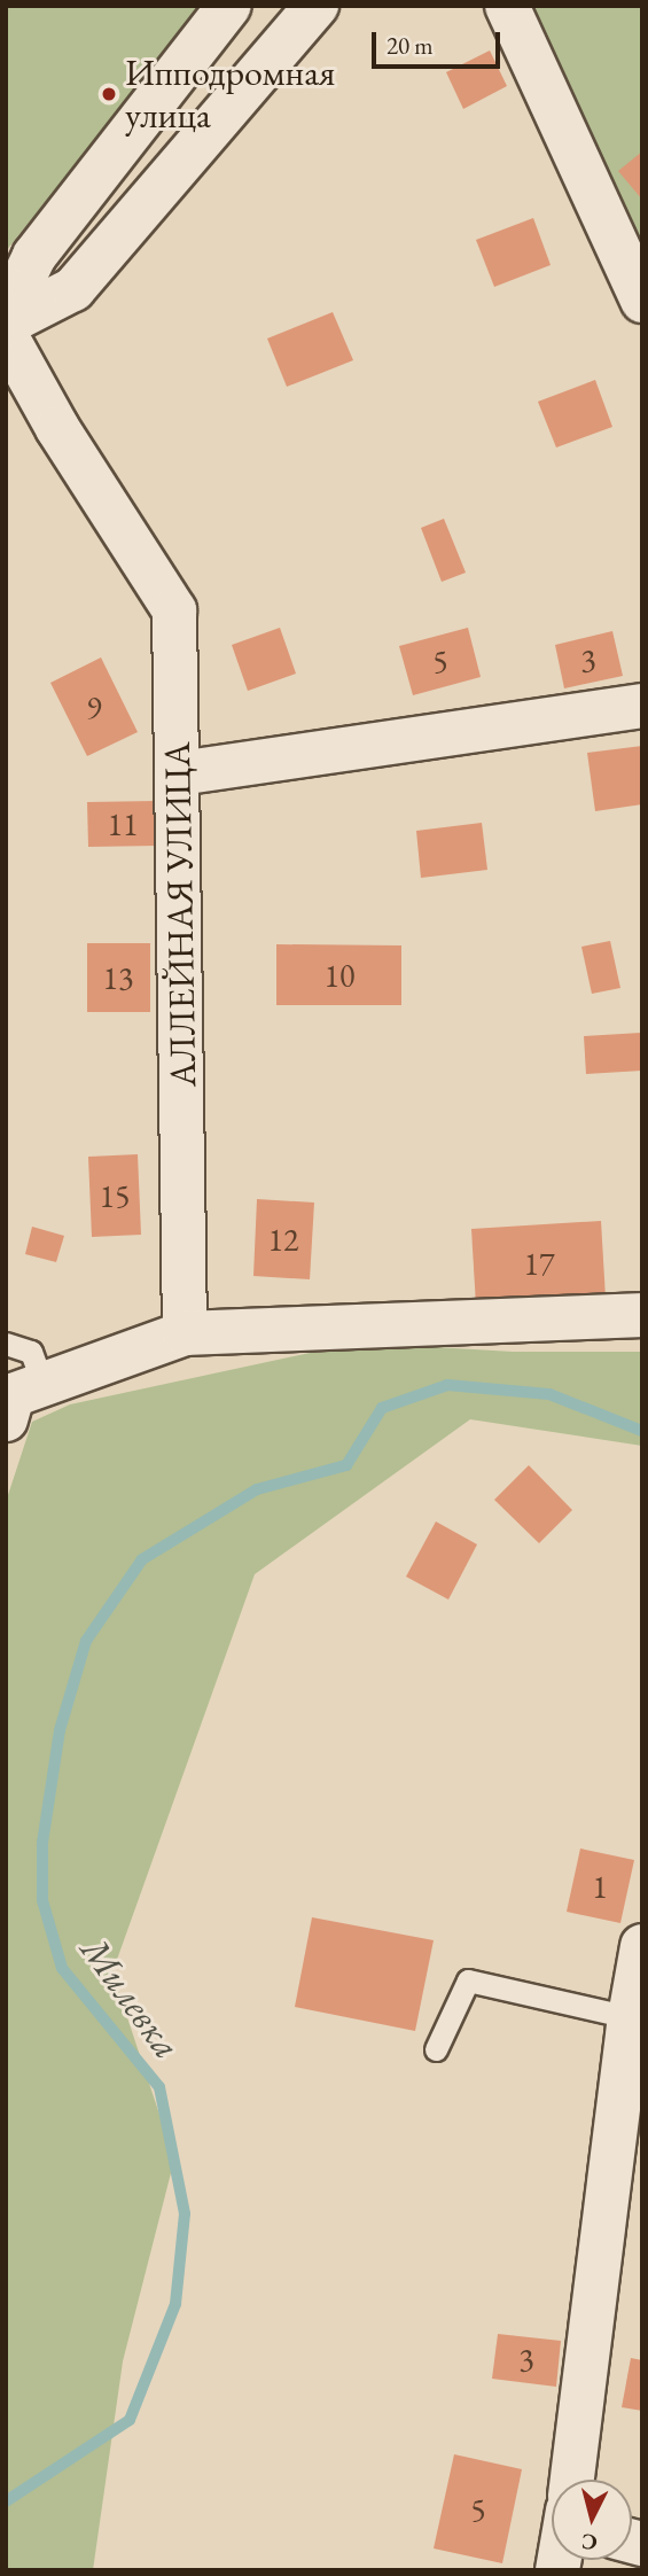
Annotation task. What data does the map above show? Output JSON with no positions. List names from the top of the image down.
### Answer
{
  "streets": {
    "street": ["АЛЛЕЙНАЯ УЛИЦА"]
  },
  "water": ["Милевка"],
  "places": ["Ипподромная улица"],
  "house_numbers": [
    "3",
    "5",
    "9",
    "11",
    "10",
    "13",
    "15",
    "12",
    "17",
    "1",
    "3",
    "5"
  ],
  "scale_bar": "20 m",
  "north": "bottom"
}
